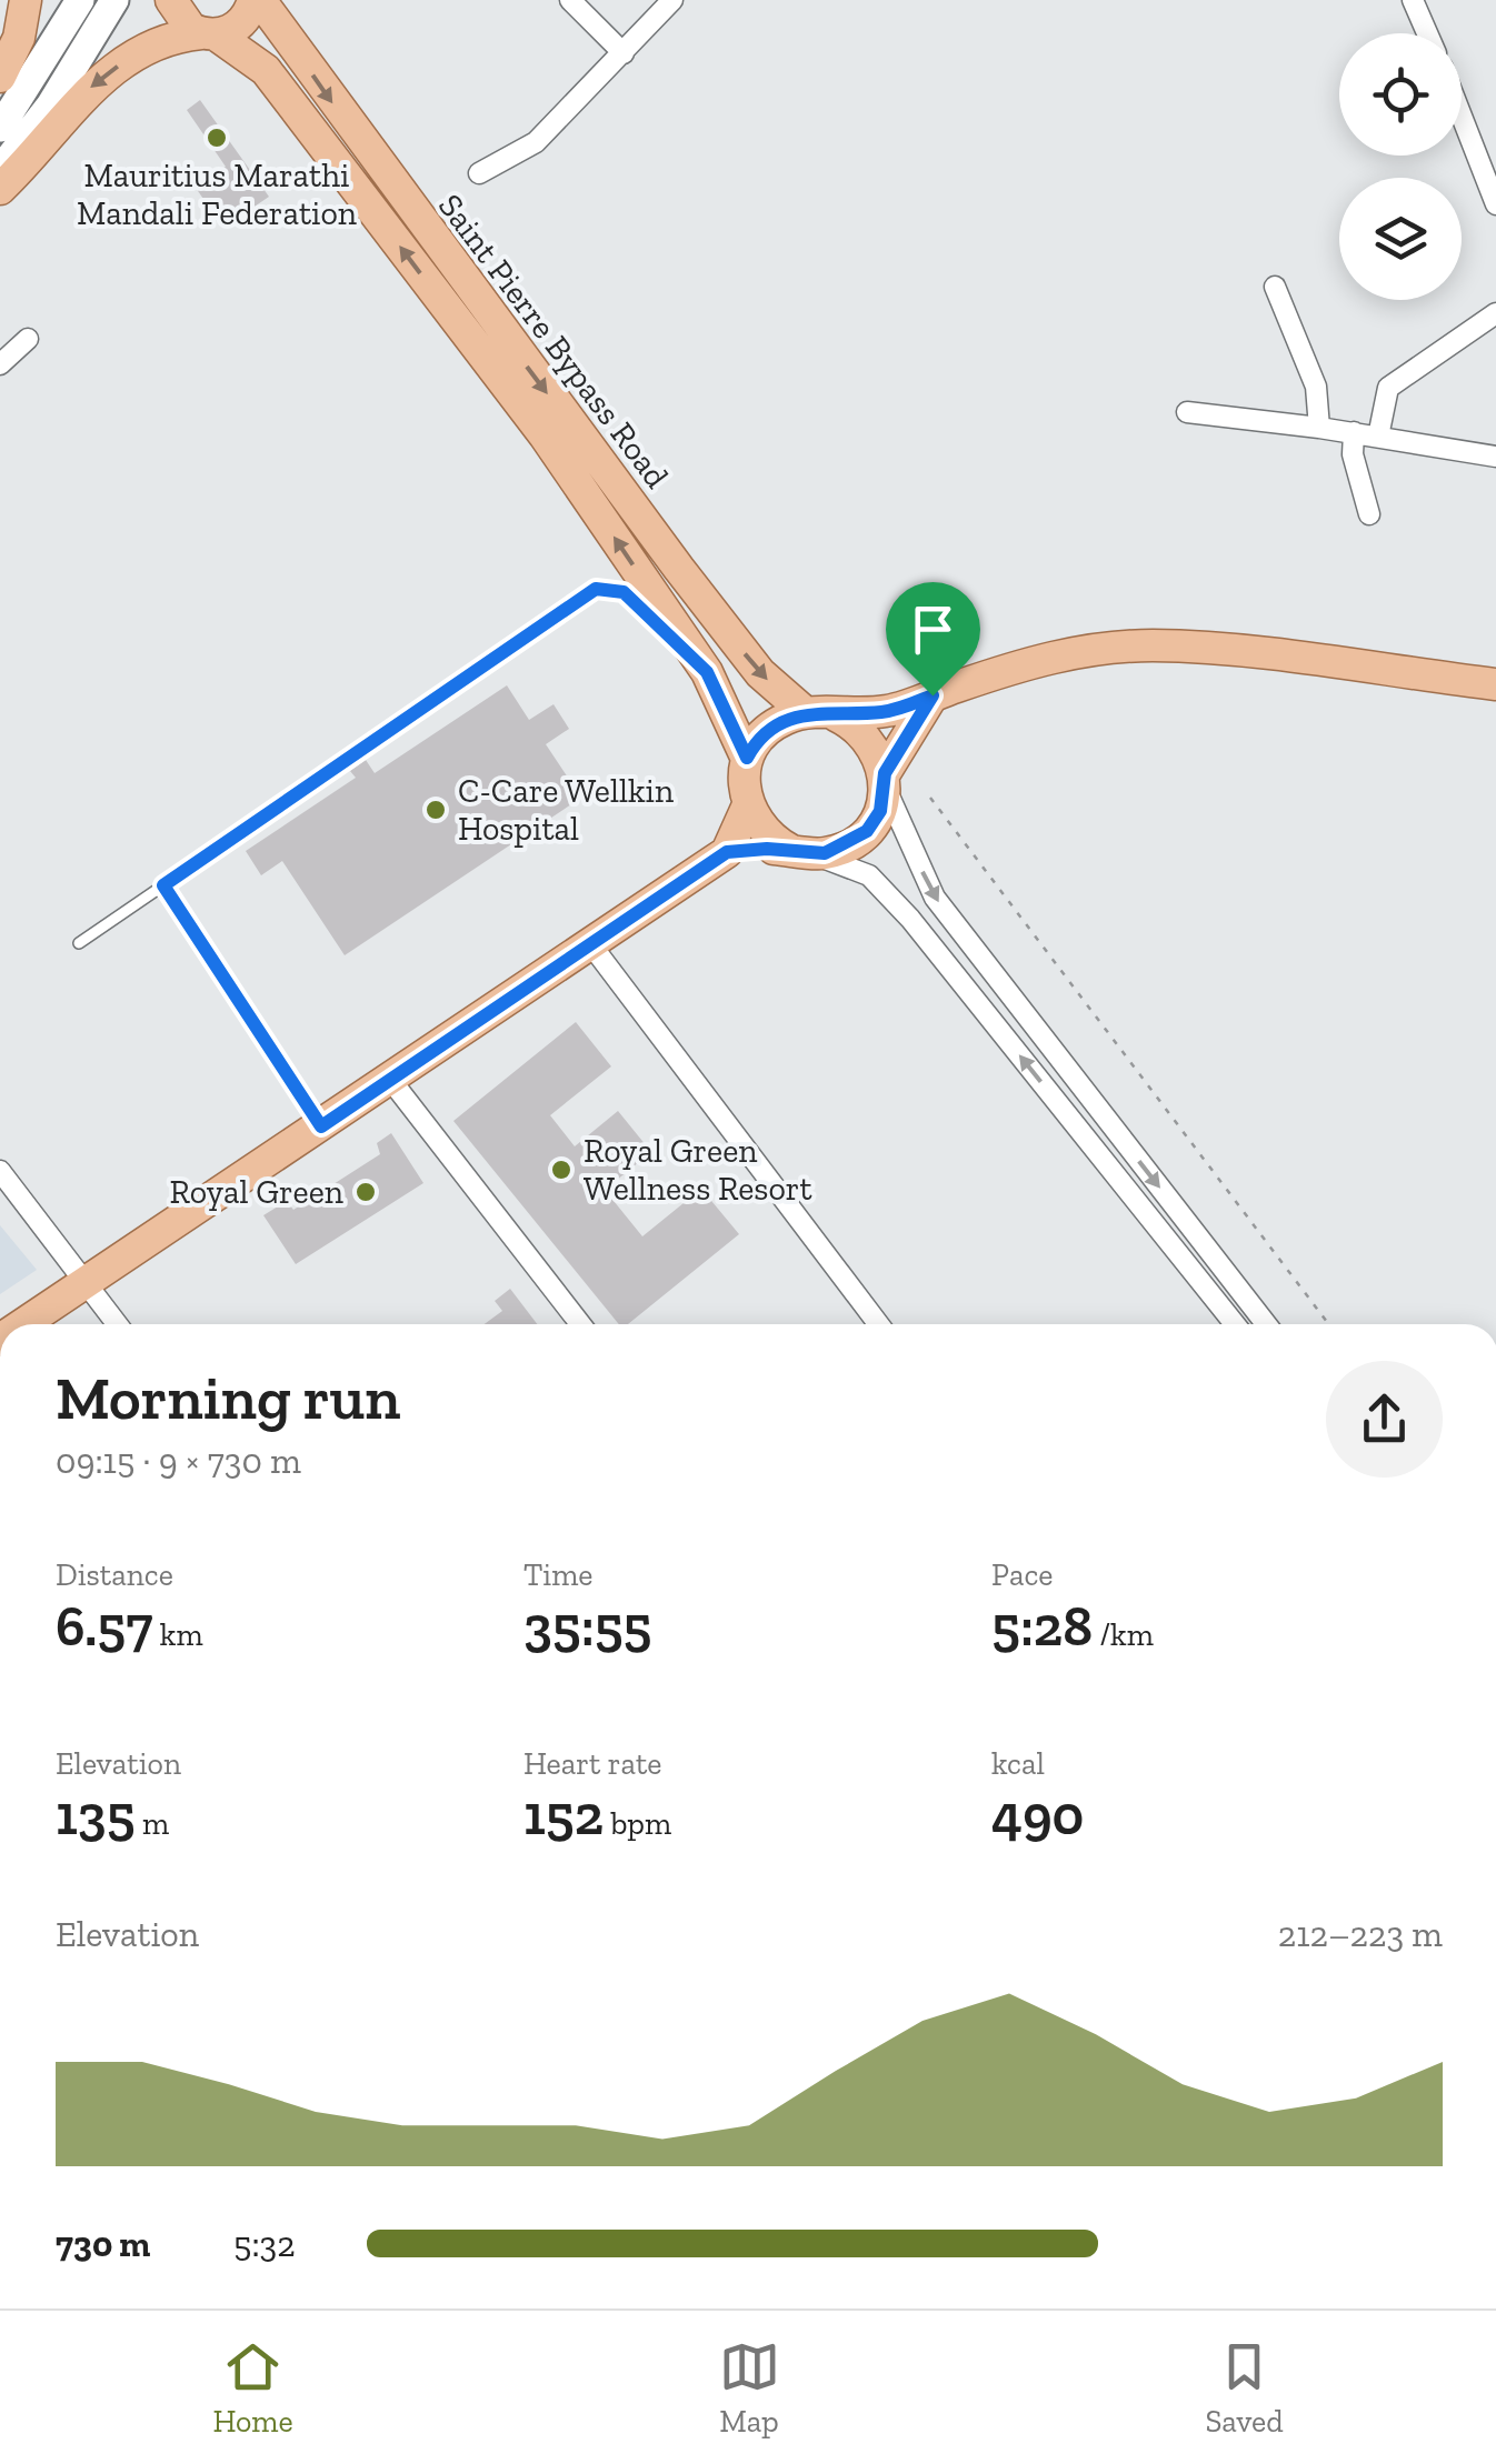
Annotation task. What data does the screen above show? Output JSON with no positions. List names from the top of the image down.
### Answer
{
  "streets": {
    "main road": ["Saint Pierre Bypass Road"]
  },
  "places": [
    "Mauritius Marathi Mandali Federation",
    "C-Care Wellkin Hospital",
    "Royal Green Wellness Resort",
    "Royal Green"
  ],
  "page": {
    "heading": ["Morning run", "09:15 · 9 × 730 m"],
    "stats": [
      ["Distance", "6.57 km"],
      ["Time", "35:55"],
      ["Pace", "5:28 /km"],
      ["Elevation", "135 m"],
      ["Heart rate", "152 bpm"],
      ["kcal", "490"]
    ],
    "chart": ["Elevation", "212–223 m"],
    "list": [
      {
        "name": "730 m",
        "note": "5:32"
      }
    ],
    "tabs": ["Home", "Map", "Saved"]
  }
}
